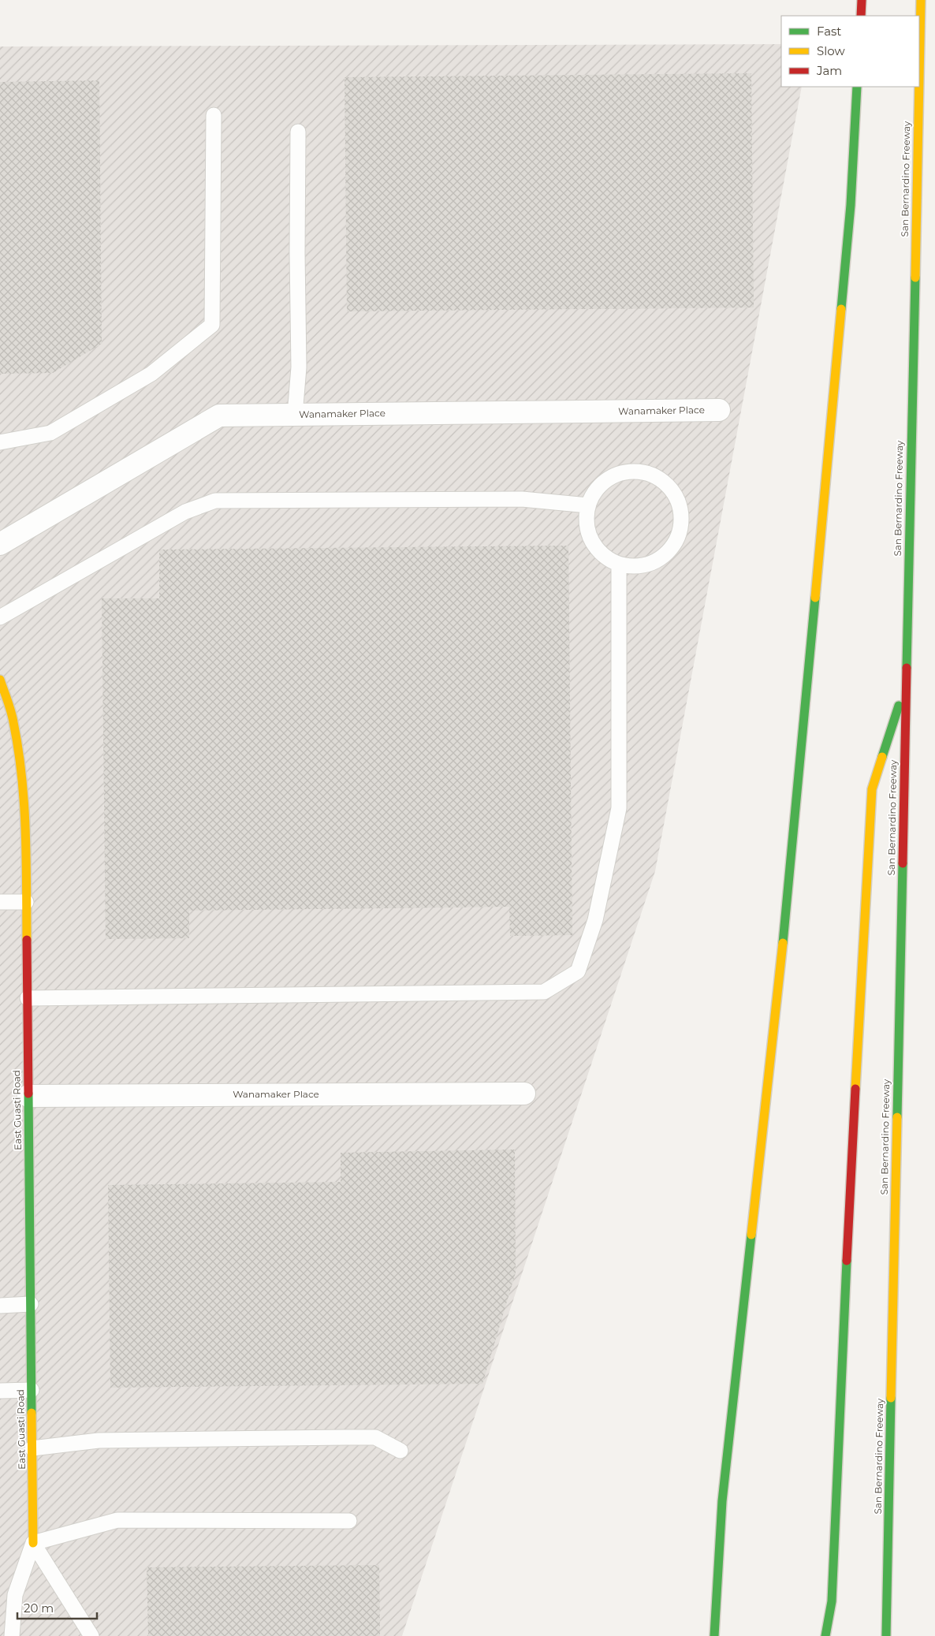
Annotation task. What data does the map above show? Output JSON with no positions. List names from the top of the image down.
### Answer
{
  "streets": {
    "main road": ["San Bernardino Freeway", "East Guasti Road"],
    "street": ["Wanamaker Place"]
  },
  "crossings": [
    ["Wanamaker Place", "East Guasti Road"]
  ],
  "legend": ["Fast", "Slow", "Jam"],
  "scale_bar": "20 m"
}
